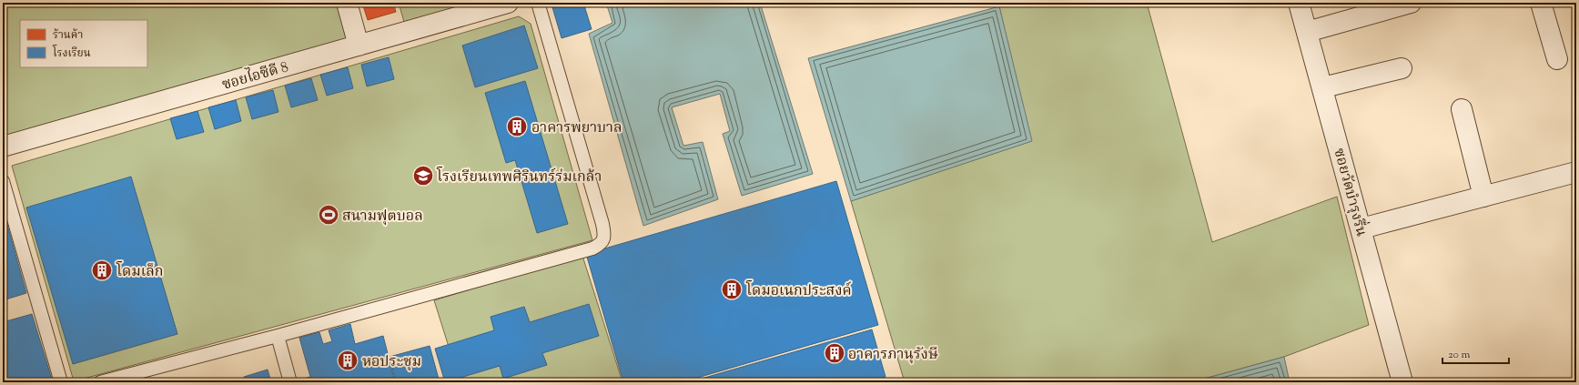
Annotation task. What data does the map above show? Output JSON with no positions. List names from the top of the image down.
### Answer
{
  "streets": {
    "street": ["ซอยไอซีดี 8", "ซอยวัดบำรุงรื่น"]
  },
  "places": {
    "building": [
      "อาคารพยาบาล",
      "โดมเล็ก",
      "โดมอเนกประสงค์",
      "อาคารภานุรังษี",
      "หอประชุม"
    ],
    "school or university": ["โรงเรียนเทพศิรินทร์ร่มเกล้า"],
    "sports": ["สนามฟุตบอล"]
  },
  "legend": ["ร้านค้า", "โรงเรียน"],
  "scale_bar": "20 m"
}
